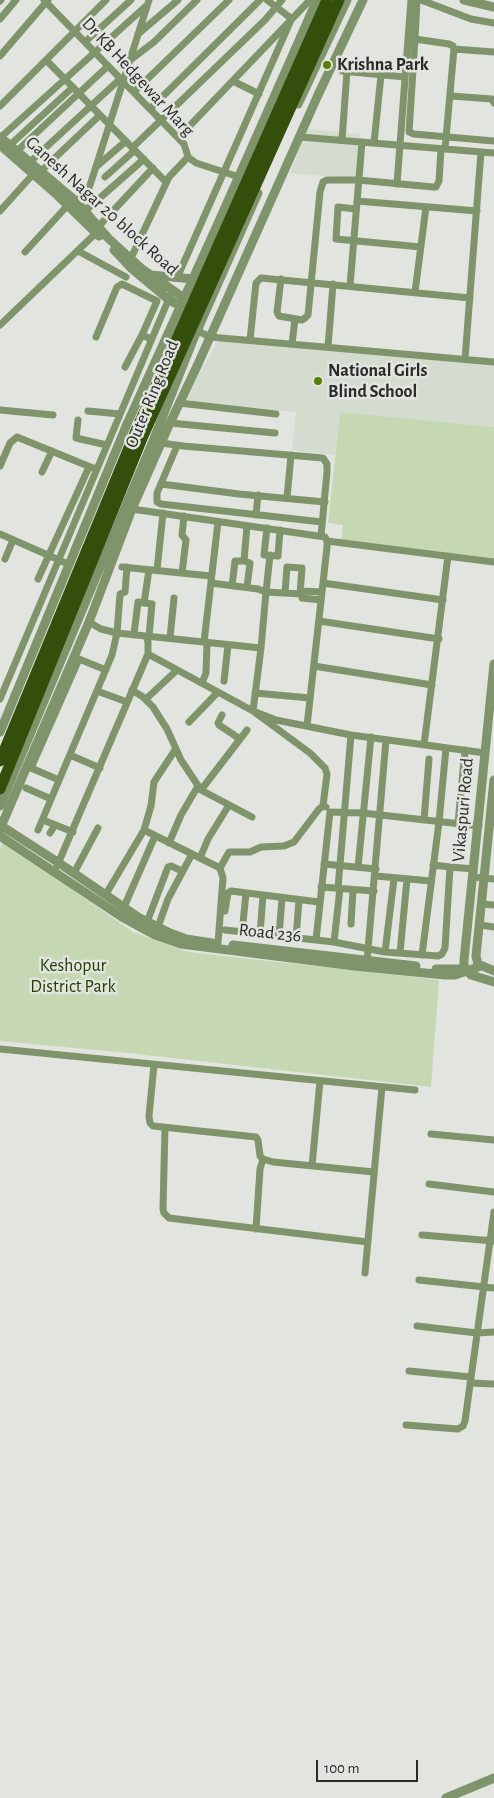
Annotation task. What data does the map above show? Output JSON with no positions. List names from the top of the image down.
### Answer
{
  "streets": {
    "main road": ["Outer Ring Road"],
    "street": [
      "Dr KB Hedgewar Marg",
      "Ganesh Nagar 20 block Road",
      "Vikaspuri Road",
      "Road 236"
    ]
  },
  "crossings": [
    ["Dr KB Hedgewar Marg", "Ganesh Nagar 20 block Road"],
    ["Ganesh Nagar 20 block Road", "Outer Ring Road"],
    ["Vikaspuri Road", "Road 236"]
  ],
  "parks": ["Keshopur District Park"],
  "places": ["Krishna Park", "National Girls Blind School"],
  "scale_bar": "100 m"
}
